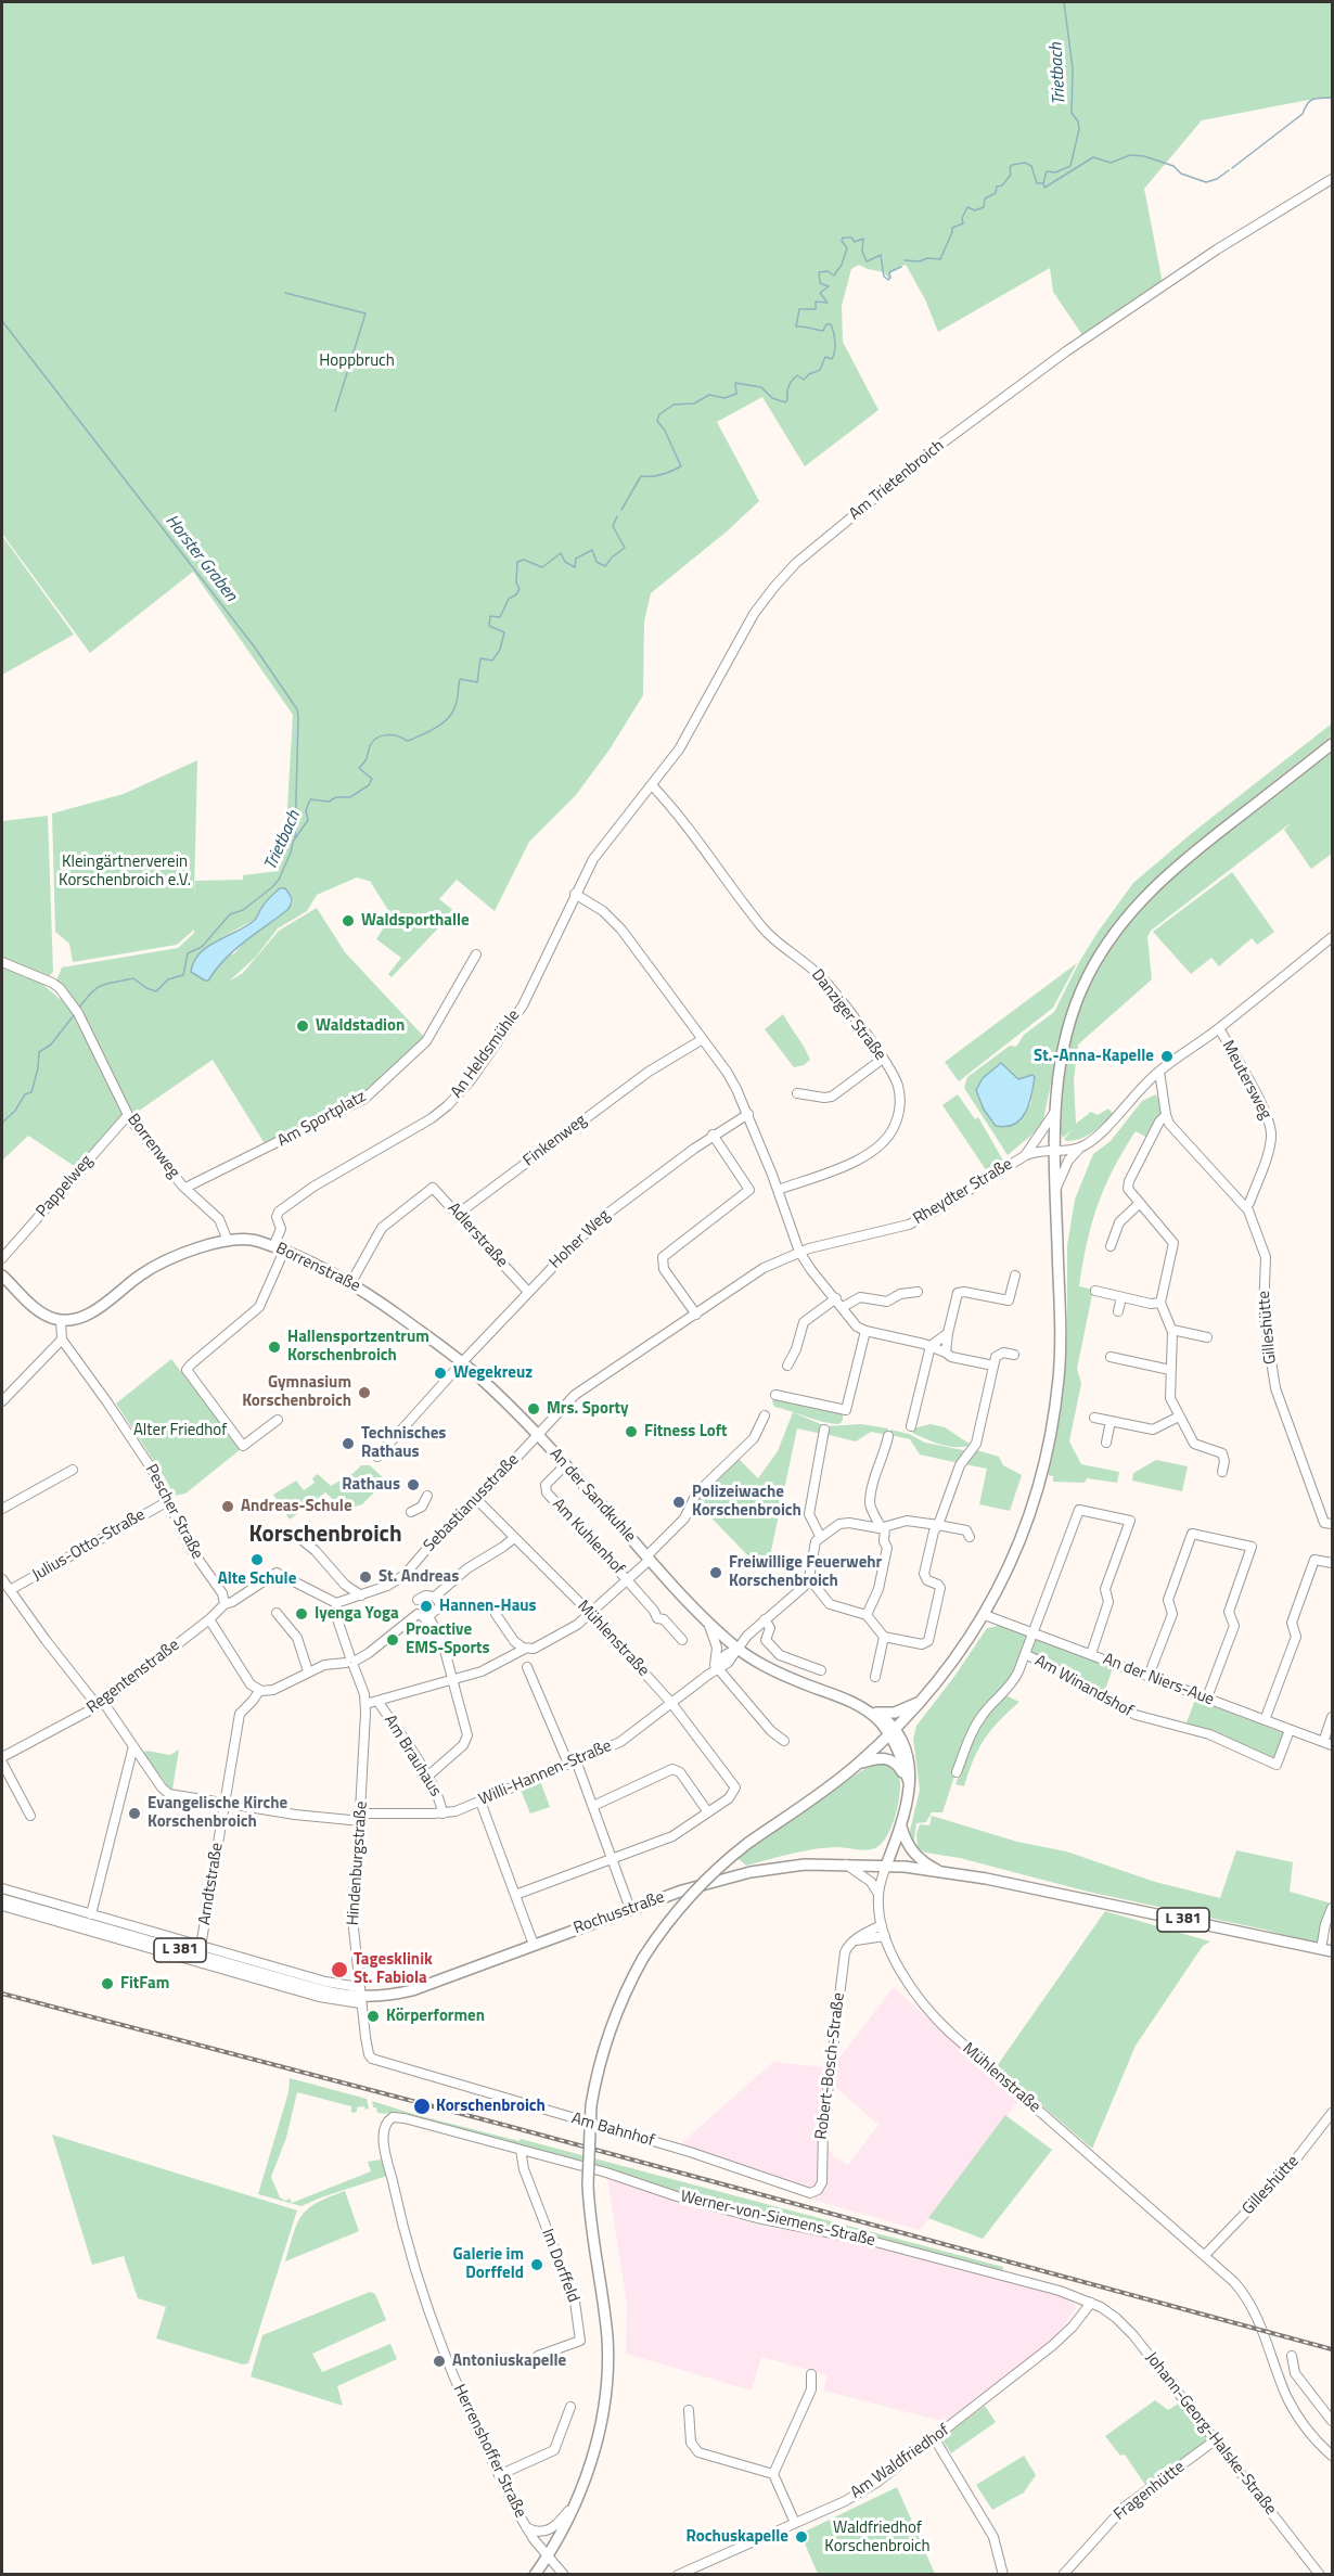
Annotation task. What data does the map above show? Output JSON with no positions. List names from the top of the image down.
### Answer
{
  "streets": {
    "main road": [
      "Borrenstraße",
      "An der Sandkuhle",
      "Mühlenstraße",
      "Rochusstraße",
      "L 381"
    ],
    "street": [
      "Am Trietenbroich",
      "Danziger Straße",
      "An Heldsmühle",
      "Meutersweg",
      "Am Sportplatz",
      "Finkenweg",
      "Borrenweg",
      "Pappelweg",
      "Rheydter Straße",
      "Adlerstraße",
      "Hoher Weg",
      "Gilleshütte",
      "Sebastianusstraße",
      "Pescher Straße",
      "Am Kuhlenhof",
      "Julius-Otto-Straße",
      "Regentenstraße",
      "An der Niers-Aue",
      "Am Winandshof",
      "Am Brauhaus",
      "Willi-Hannen-Straße",
      "Hindenburgstraße",
      "Arndtstraße",
      "Robert-Bosch-Straße",
      "Am Bahnhof",
      "Werner-von-Siemens-Straße",
      "Im Dorffeld",
      "Johann-Georg-Halske-Straße",
      "Herrenshoffer Straße",
      "Am Waldfriedhof",
      "Fragenhütte"
    ]
  },
  "crossings": [
    ["Am Trietenbroich", "Danziger Straße"],
    ["Am Trietenbroich", "An Heldsmühle"],
    ["An Heldsmühle", "Borrenstraße"],
    ["Meutersweg", "Gilleshütte"],
    ["Am Sportplatz", "Borrenweg"],
    ["Finkenweg", "Adlerstraße"],
    ["Borrenweg", "Pappelweg"],
    ["Borrenweg", "Borrenstraße"],
    ["Rheydter Straße", "Borrenstraße"],
    ["Rheydter Straße", "An der Sandkuhle"],
    ["Rheydter Straße", "Sebastianusstraße"],
    ["Adlerstraße", "Hoher Weg"],
    ["Adlerstraße", "Borrenstraße"],
    ["Hoher Weg", "Borrenstraße"],
    ["Borrenstraße", "An der Sandkuhle"],
    ["Borrenstraße", "Sebastianusstraße"],
    ["Gilleshütte", "Mühlenstraße"],
    ["An der Sandkuhle", "Sebastianusstraße"],
    ["An der Sandkuhle", "Am Kuhlenhof"],
    ["An der Sandkuhle", "Mühlenstraße"],
    ["An der Sandkuhle", "Willi-Hannen-Straße"],
    ["Sebastianusstraße", "Mühlenstraße"],
    ["Sebastianusstraße", "Regentenstraße"],
    ["Sebastianusstraße", "Hindenburgstraße"],
    ["Pescher Straße", "Julius-Otto-Straße"],
    ["Pescher Straße", "Regentenstraße"],
    ["Am Kuhlenhof", "Mühlenstraße"],
    ["Am Kuhlenhof", "Am Brauhaus"],
    ["Am Kuhlenhof", "Hindenburgstraße"],
    ["Julius-Otto-Straße", "Willi-Hannen-Straße"],
    ["Mühlenstraße", "Willi-Hannen-Straße"],
    ["Mühlenstraße", "Rochusstraße"],
    ["Mühlenstraße", "L 381"],
    ["Regentenstraße", "Willi-Hannen-Straße"],
    ["Regentenstraße", "Hindenburgstraße"],
    ["An der Niers-Aue", "Am Winandshof"],
    ["Am Brauhaus", "Willi-Hannen-Straße"],
    ["Willi-Hannen-Straße", "Hindenburgstraße"],
    ["Willi-Hannen-Straße", "Arndtstraße"],
    ["Hindenburgstraße", "Rochusstraße"],
    ["Hindenburgstraße", "L 381"],
    ["Hindenburgstraße", "Am Bahnhof"],
    ["Rochusstraße", "L 381"],
    ["Robert-Bosch-Straße", "Am Bahnhof"],
    ["Werner-von-Siemens-Straße", "Im Dorffeld"],
    ["Werner-von-Siemens-Straße", "Johann-Georg-Halske-Straße"],
    ["Werner-von-Siemens-Straße", "Herrenshoffer Straße"],
    ["Werner-von-Siemens-Straße", "Am Waldfriedhof"],
    ["Johann-Georg-Halske-Straße", "Am Waldfriedhof"],
    ["Johann-Georg-Halske-Straße", "Fragenhütte"]
  ],
  "districts": ["Korschenbroich"],
  "water": ["Trietbach", "Horster Graben"],
  "parks": [
    "Hoppbruch",
    "Kleingärtnerverein Korschenbroich e.V.",
    "Alter Friedhof",
    "Waldfriedhof Korschenbroich"
  ],
  "places": [
    "Waldsporthalle",
    "Waldstadion",
    "St.-Anna-Kapelle",
    "Hallensportzentrum Korschenbroich",
    "Wegekreuz",
    "Gymnasium Korschenbroich",
    "Mrs. Sporty",
    "Fitness Loft",
    "Technisches Rathaus",
    "Rathaus",
    "Polizeiwache Korschenbroich",
    "Andreas-Schule",
    "Alte Schule",
    "Freiwillige Feuerwehr Korschenbroich",
    "St. Andreas",
    "Hannen-Haus",
    "Iyenga Yoga",
    "Proactive EMS-Sports",
    "Evangelische Kirche Korschenbroich",
    "Tagesklinik St. Fabiola",
    "FitFam",
    "Körperformen",
    "Korschenbroich",
    "Galerie im Dorffeld",
    "Antoniuskapelle",
    "Rochuskapelle"
  ]
}
